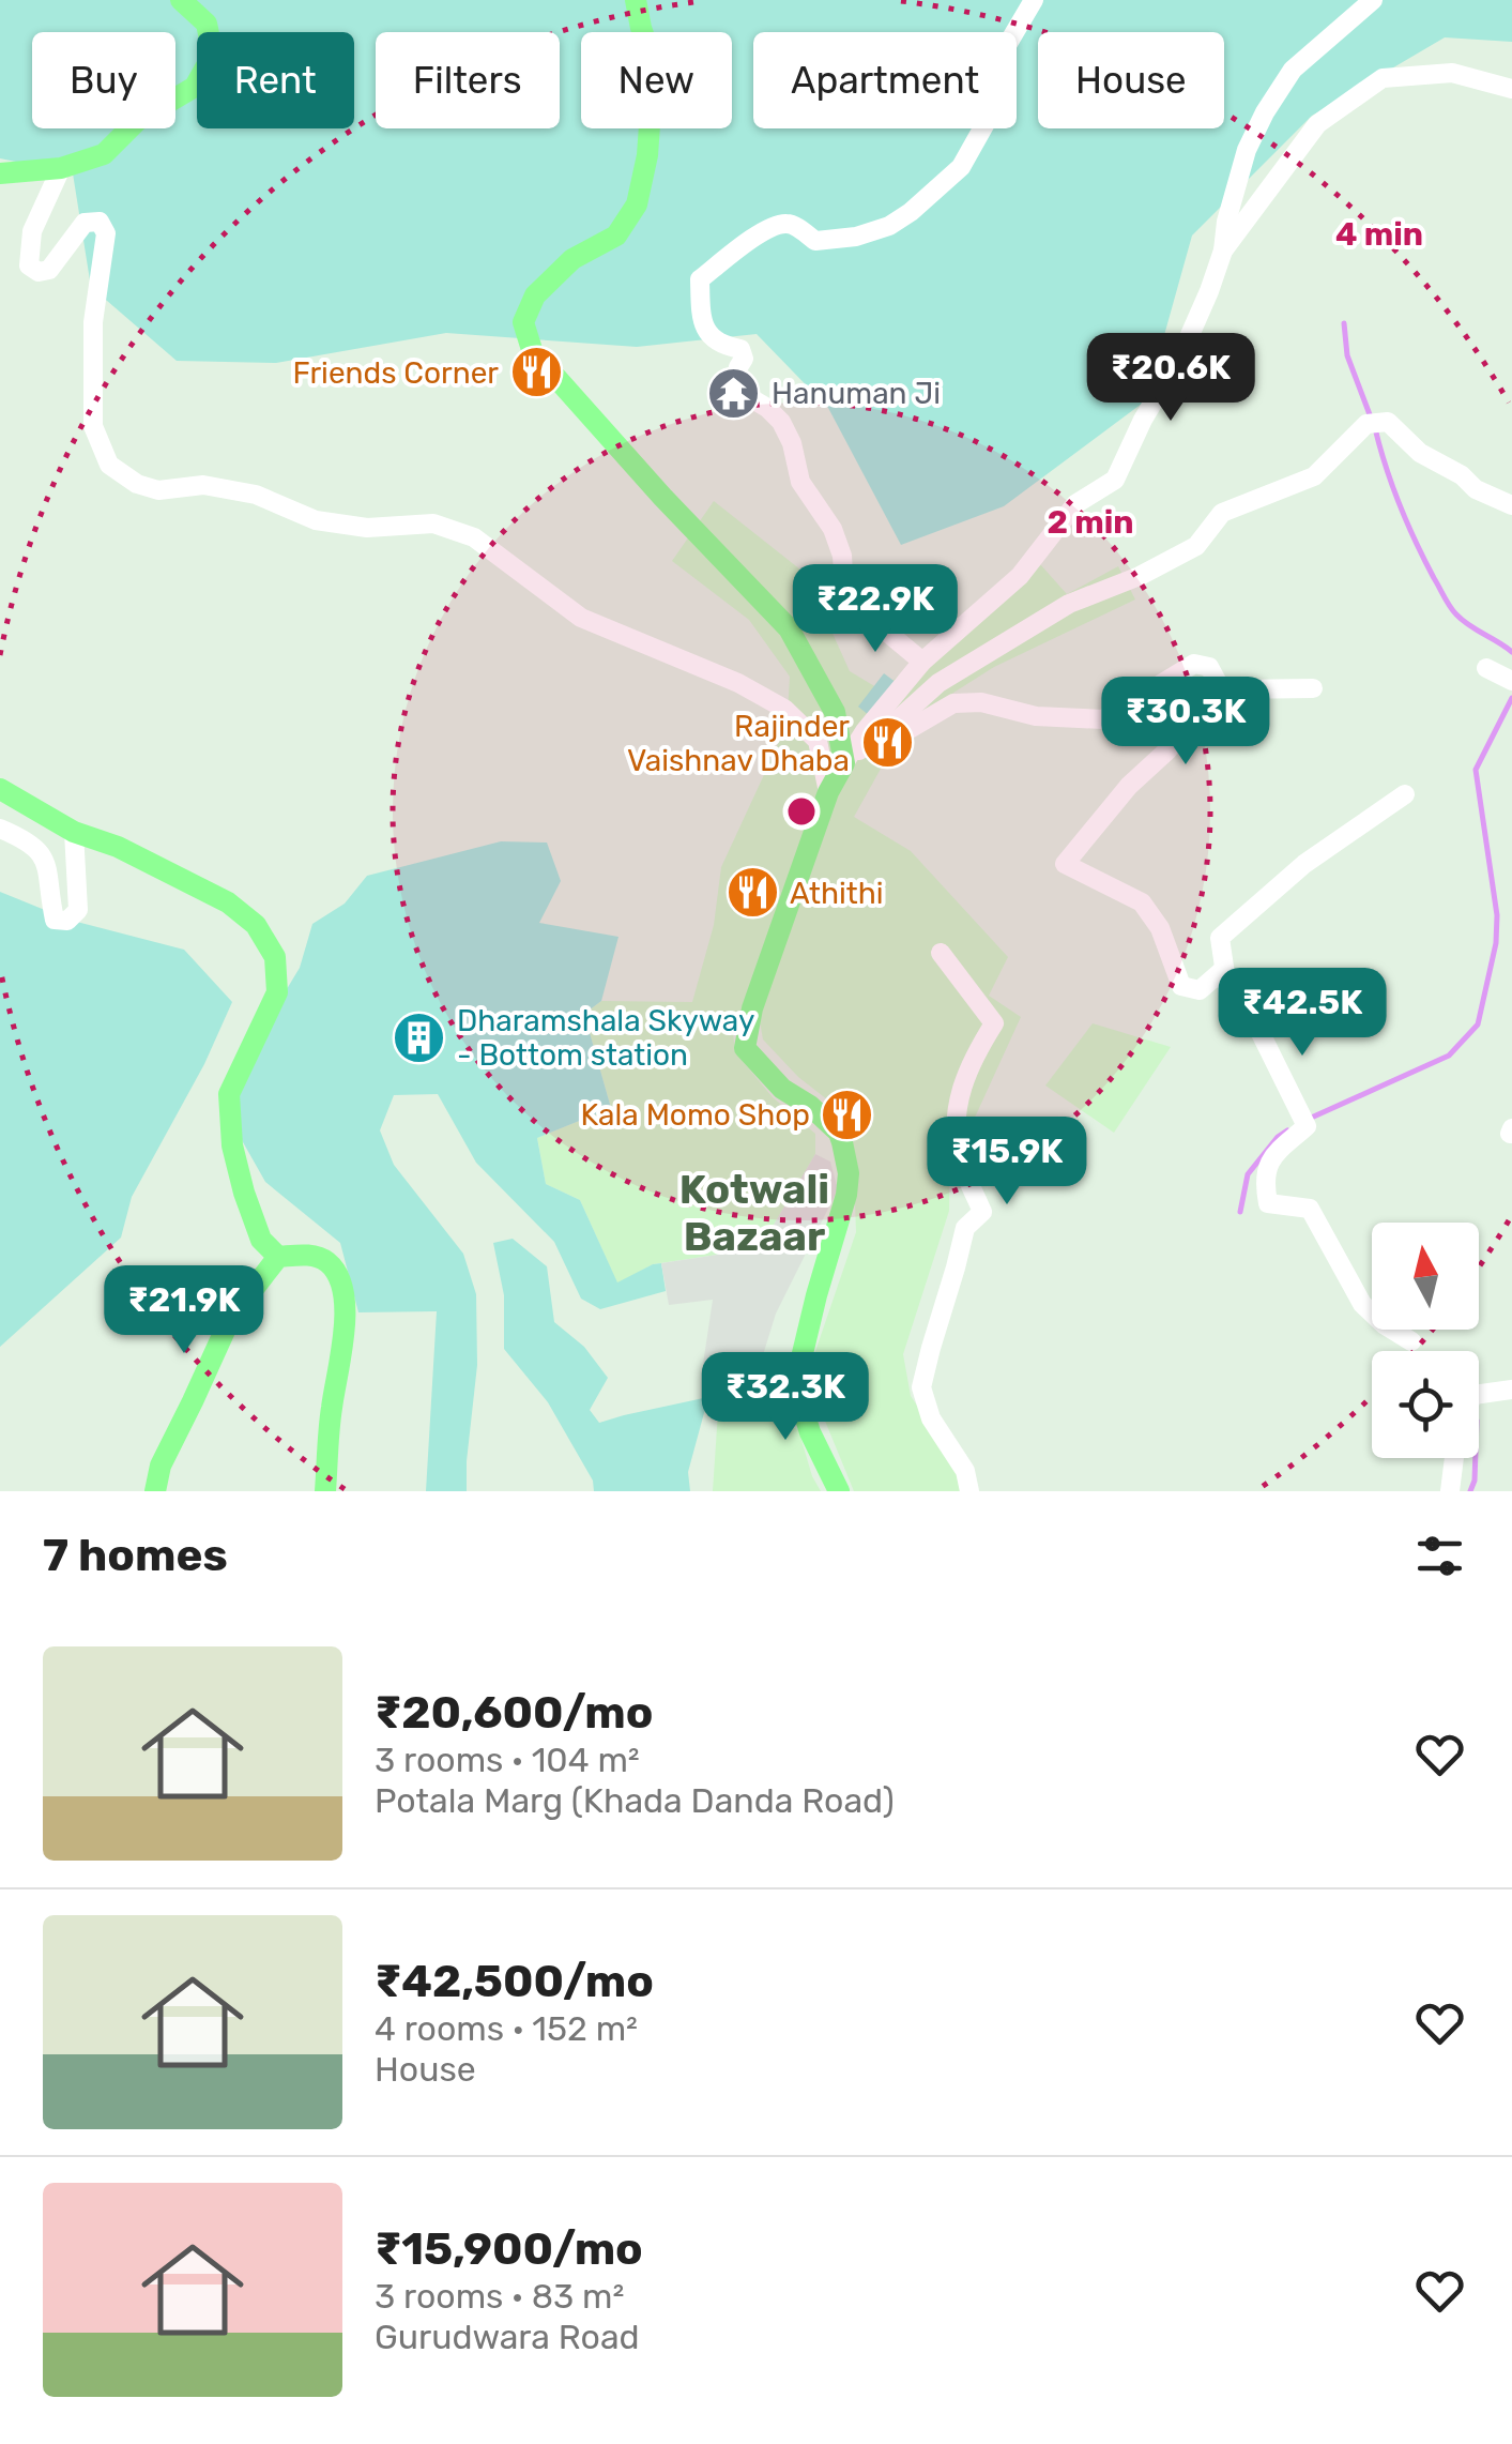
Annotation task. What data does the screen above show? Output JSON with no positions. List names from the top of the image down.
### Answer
{
  "districts": ["Kotwali Bazaar"],
  "places": {
    "restaurant": [
      "Friends Corner",
      "Rajinder Vaishnav Dhaba",
      "Athithi",
      "Kala Momo Shop"
    ],
    "temple": ["Hanuman Ji"],
    "building": ["Dharamshala Skyway - Bottom station"]
  },
  "north": "top",
  "page": {
    "chip": [
      "Buy",
      "Rent",
      "Filters",
      "New",
      "Apartment",
      "House"
    ],
    "price": [
      "₹20.6K",
      "₹22.9K",
      "₹30.3K",
      "₹42.5K",
      "₹15.9K",
      "₹21.9K",
      "₹32.3K"
    ],
    "heading": "7 homes",
    "list": [
      {
        "name": "₹20,600/mo",
        "note": "3 rooms · 104 m² · Potala Marg (Khada Danda Road)"
      },
      {
        "name": "₹42,500/mo",
        "note": "4 rooms · 152 m² · House"
      },
      {
        "name": "₹15,900/mo",
        "note": "3 rooms · 83 m² · Gurudwara Road"
      }
    ]
  },
  "rings": ["4 min", "2 min"]
}
